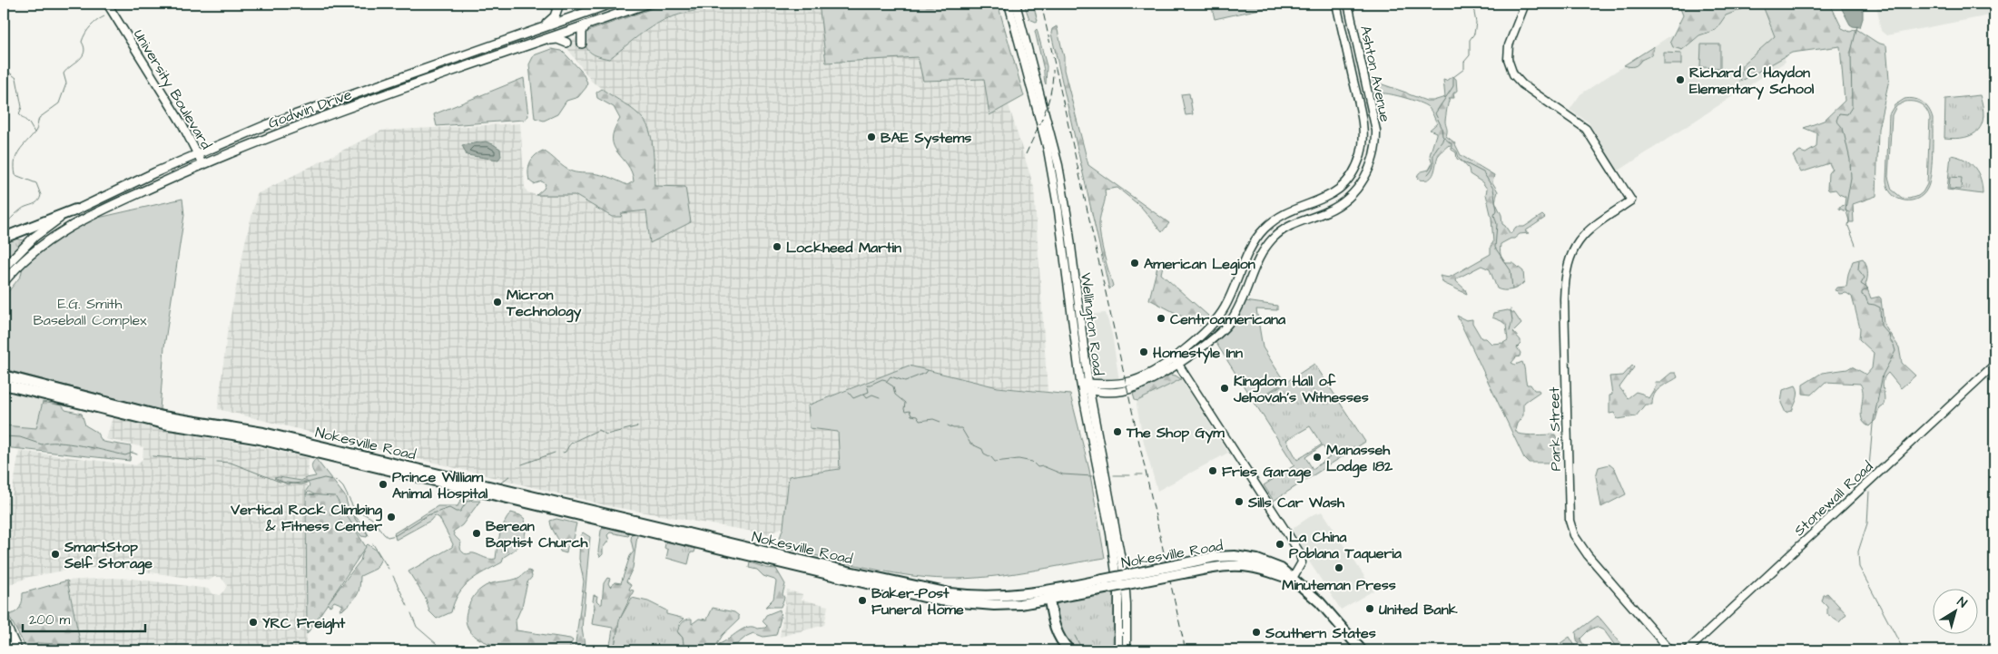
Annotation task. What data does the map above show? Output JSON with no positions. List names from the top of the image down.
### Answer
{
  "streets": {
    "highway": ["Nokesville Road"],
    "main road": ["Godwin Drive"],
    "street": [
      "Ashton Avenue",
      "University Boulevard",
      "Wellington Road",
      "Park Street",
      "Stonewall Road"
    ]
  },
  "crossings": [
    ["Ashton Avenue", "Wellington Road"],
    ["University Boulevard", "Godwin Drive"]
  ],
  "parks": ["E.G. Smith Baseball Complex"],
  "places": [
    "Richard C Haydon Elementary School",
    "BAE Systems",
    "Lockheed Martin",
    "American Legion",
    "Micron Technology",
    "Centroamericana",
    "Homestyle Inn",
    "Kingdom Hall of Jehovah's Witnesses",
    "The Shop Gym",
    "Manasseh Lodge 182",
    "Fries Garage",
    "Prince William Animal Hospital",
    "Sills Car Wash",
    "Vertical Rock Climbing & Fitness Center",
    "Berean Baptist Church",
    "La China Poblana Taqueria",
    "SmartStop Self Storage",
    "Minuteman Press",
    "Baker-Post Funeral Home",
    "United Bank",
    "YRC Freight",
    "Southern States"
  ],
  "scale_bar": "200 m",
  "north": "top right"
}
